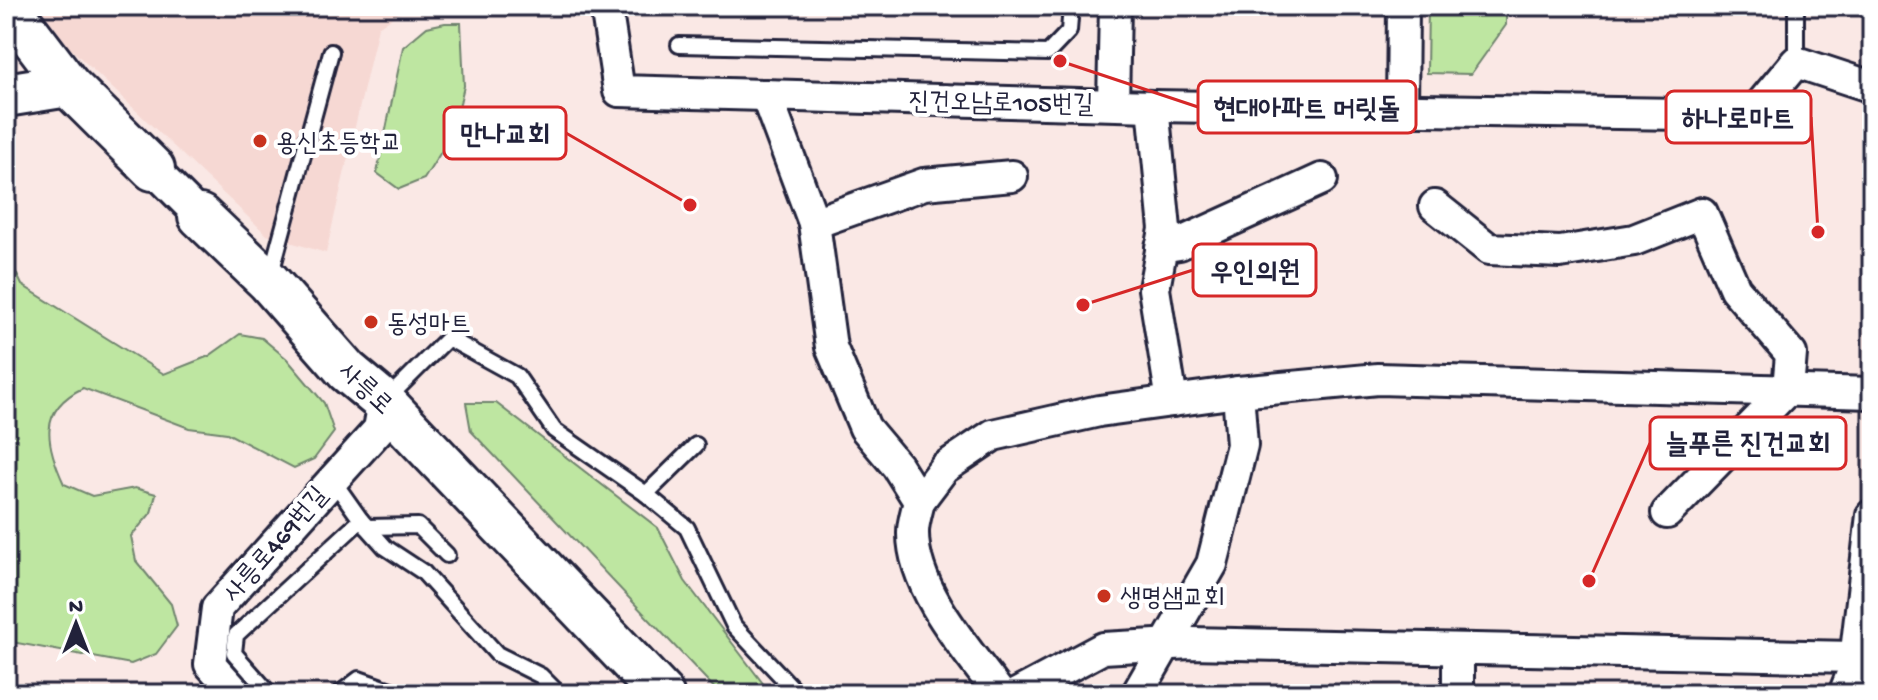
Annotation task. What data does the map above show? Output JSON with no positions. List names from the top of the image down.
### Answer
{
  "streets": {
    "street": ["진건오남로105번길", "사릉로", "사릉로469번길"]
  },
  "crossings": [
    ["사릉로", "사릉로469번길"]
  ],
  "places": [
    "현대아파트 머릿돌",
    "용신초등학교",
    "만나교회",
    "하나로마트",
    "우인의원",
    "동성마트",
    "늘푸른 진건교회",
    "생명샘교회"
  ],
  "north": "top"
}
